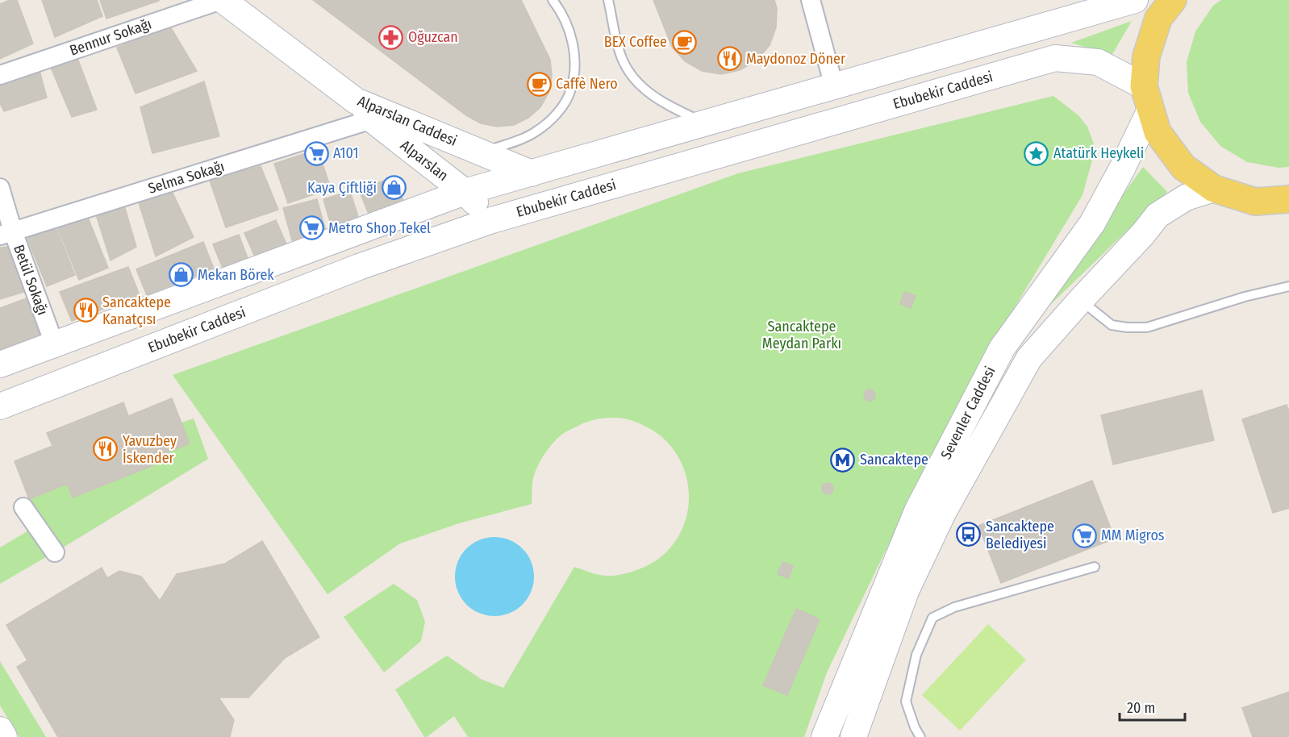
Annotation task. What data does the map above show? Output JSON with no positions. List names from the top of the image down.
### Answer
{
  "streets": {
    "main road": [
      "Ebubekir Caddesi",
      "Alparslan Caddesi",
      "Alparslan",
      "Sevenler Caddesi"
    ],
    "street": ["Bennur Sokağı", "Selma Sokağı", "Betül Sokağı"]
  },
  "crossings": [
    ["Bennur Sokağı", "Alparslan Caddesi"],
    ["Ebubekir Caddesi", "Alparslan"],
    ["Ebubekir Caddesi", "Sevenler Caddesi"],
    ["Alparslan Caddesi", "Alparslan"],
    ["Alparslan Caddesi", "Selma Sokağı"],
    ["Alparslan", "Selma Sokağı"],
    ["Selma Sokağı", "Betül Sokağı"]
  ],
  "parks": ["Sancaktepe Meydan Parkı"],
  "places": {
    "pharmacy": ["Oğuzcan"],
    "cafe": ["BEX Coffee", "Caffè Nero"],
    "restaurant": ["Maydonoz Döner", "Sancaktepe Kanatçısı", "Yavuzbey İskender"],
    "supermarket": ["A101", "Metro Shop Tekel", "MM Migros"],
    "place": ["Atatürk Heykeli"],
    "shop": ["Kaya Çiftliği", "Mekan Börek"],
    "metro station": ["Sancaktepe"],
    "bus stop": ["Sancaktepe Belediyesi"]
  },
  "scale_bar": "20 m"
}
